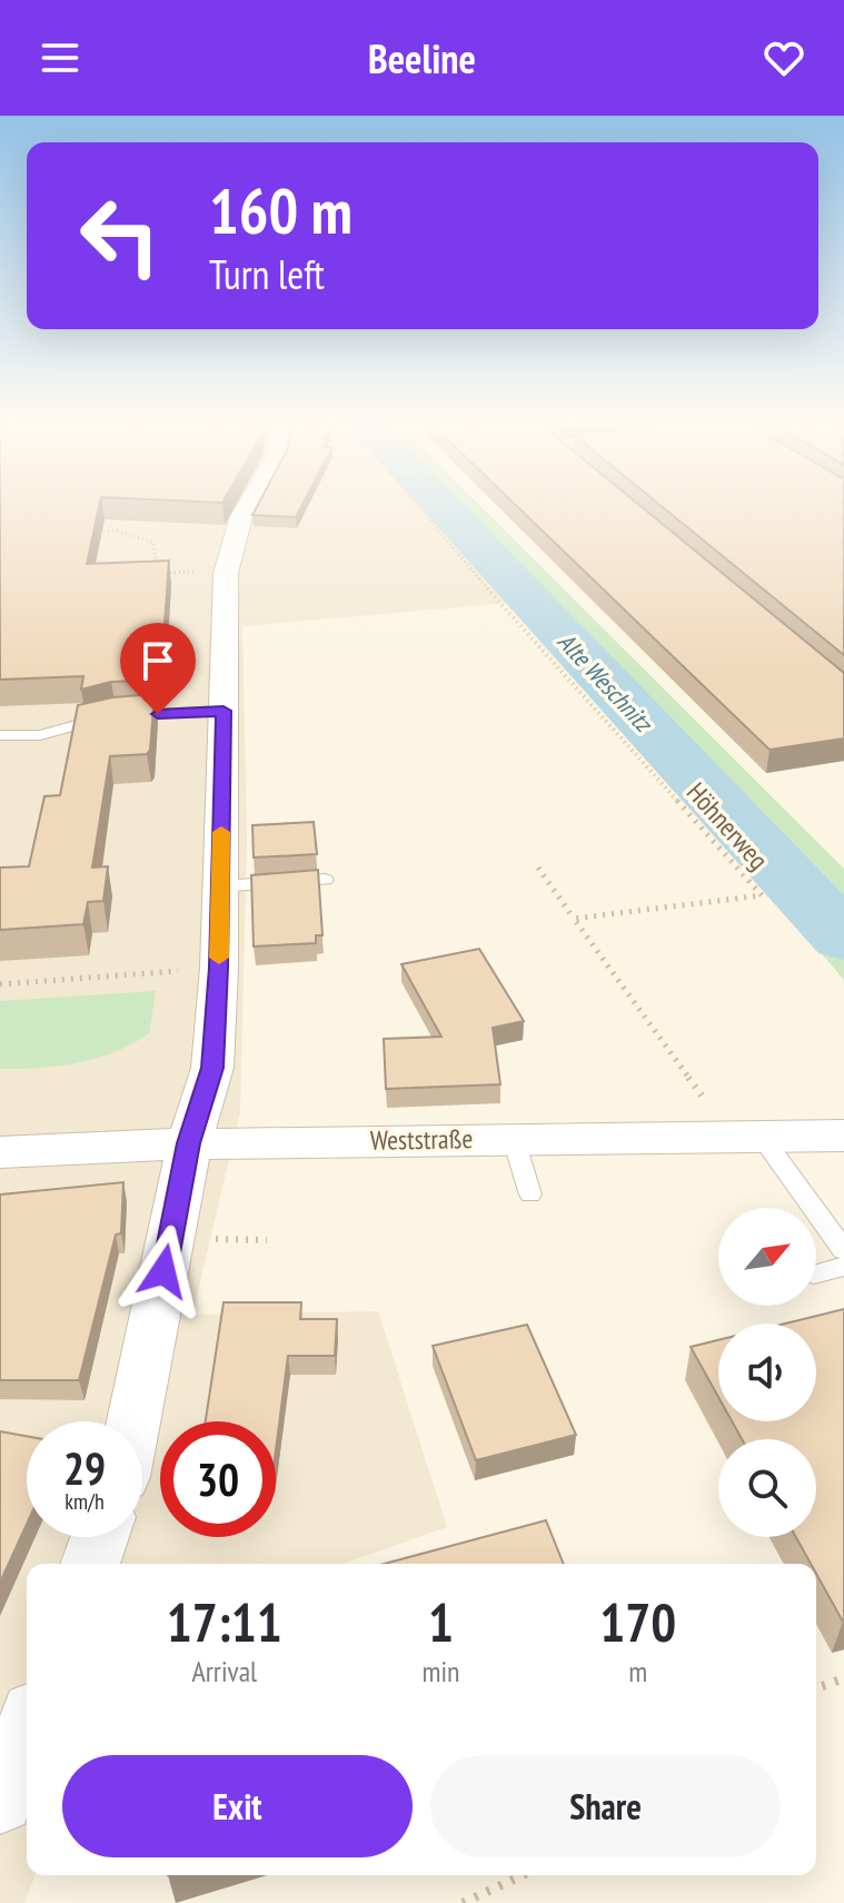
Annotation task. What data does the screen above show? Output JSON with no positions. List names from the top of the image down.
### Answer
{
  "streets": {
    "street": ["Weststraße"],
    "path": ["Höhnerweg"]
  },
  "water": ["Alte Weschnitz"],
  "north": "top right",
  "page": {
    "header": "Beeline",
    "turn": ["160 m", "Turn left"],
    "speed": "29 km/h",
    "limit": "30",
    "eta": [
      "17:11",
      "Arrival",
      "1",
      "min",
      "170",
      "m"
    ],
    "buttons": ["Exit", "Share"]
  }
}
